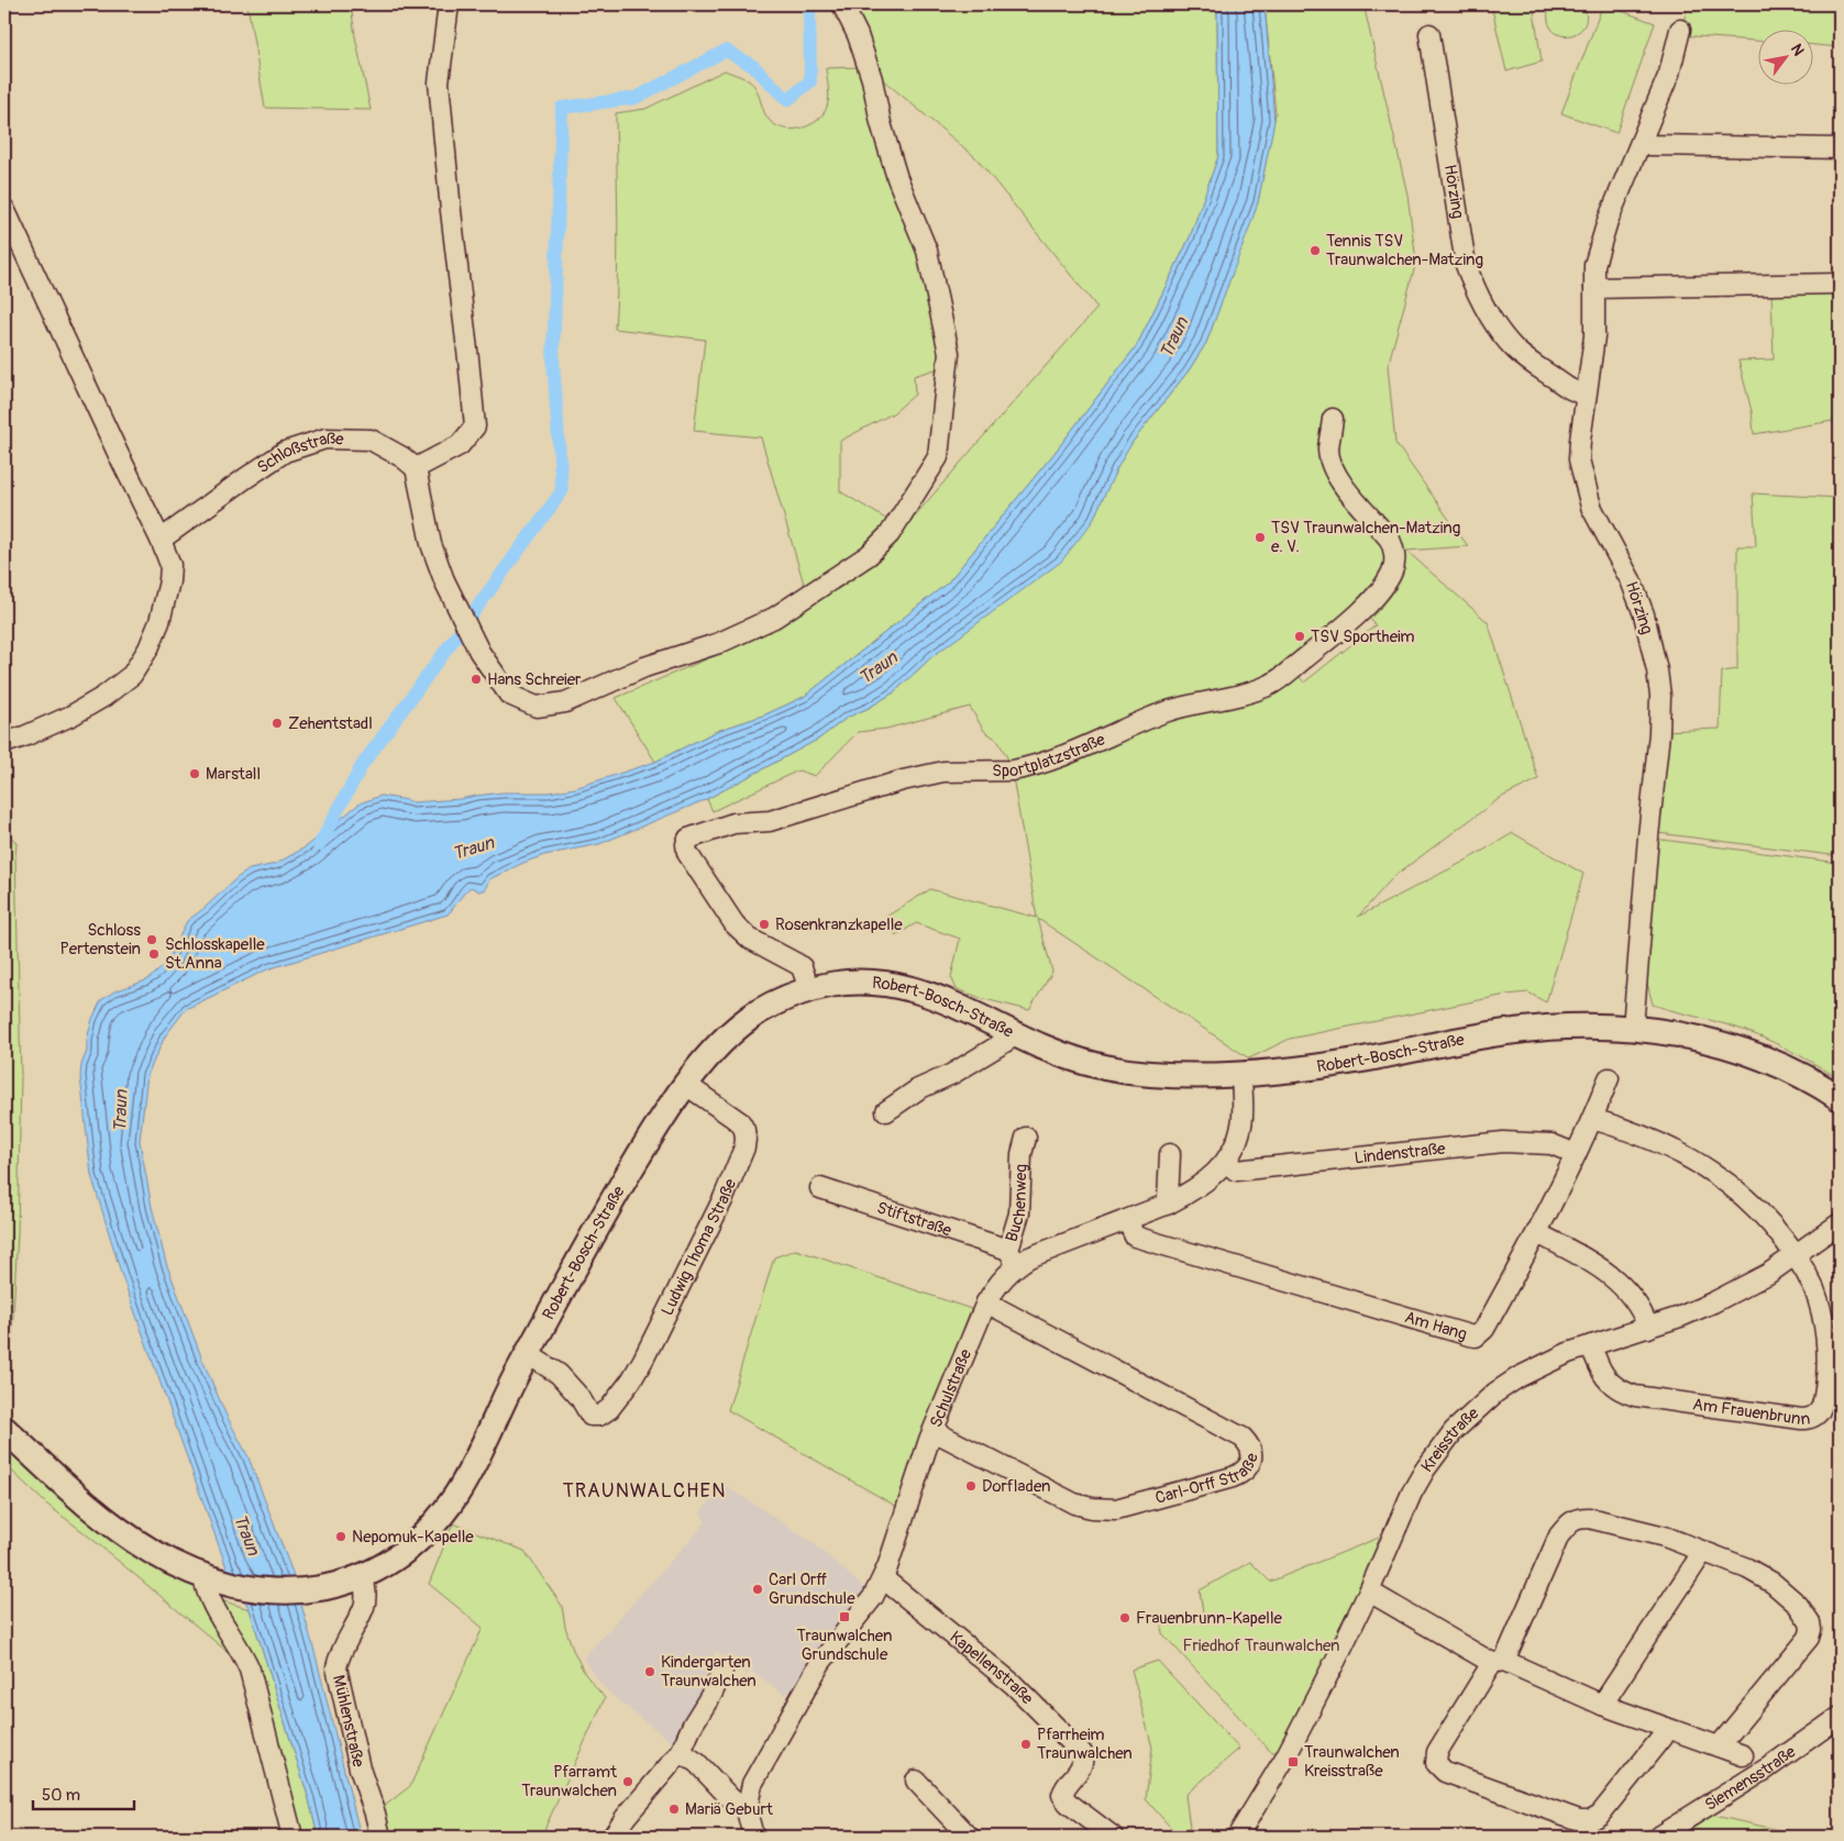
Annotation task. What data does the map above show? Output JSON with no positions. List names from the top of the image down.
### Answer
{
  "streets": {
    "main road": ["Robert-Bosch-Straße"],
    "street": [
      "Hörzing",
      "Schloßstraße",
      "Sportplatzstraße",
      "Lindenstraße",
      "Buchenweg",
      "Stiftstraße",
      "Ludwig Thoma Straße",
      "Am Hang",
      "Schulstraße",
      "Am Frauenbrunn",
      "Kreisstraße",
      "Carl-Orff Straße",
      "Kapellenstraße",
      "Mühlenstraße",
      "Siemensstraße"
    ]
  },
  "crossings": [
    ["Hörzing", "Robert-Bosch-Straße"],
    ["Sportplatzstraße", "Robert-Bosch-Straße"],
    ["Robert-Bosch-Straße", "Ludwig Thoma Straße"],
    ["Robert-Bosch-Straße", "Schulstraße"],
    ["Robert-Bosch-Straße", "Mühlenstraße"],
    ["Lindenstraße", "Am Hang"],
    ["Lindenstraße", "Schulstraße"],
    ["Buchenweg", "Stiftstraße"],
    ["Buchenweg", "Schulstraße"],
    ["Stiftstraße", "Schulstraße"],
    ["Am Hang", "Schulstraße"],
    ["Am Hang", "Am Frauenbrunn"],
    ["Schulstraße", "Carl-Orff Straße"],
    ["Schulstraße", "Kapellenstraße"],
    ["Am Frauenbrunn", "Kreisstraße"]
  ],
  "districts": ["TRAUNWALCHEN"],
  "water": ["Traun"],
  "parks": ["Friedhof Traunwalchen"],
  "places": {
    "other": [
      "Tennis TSV Traunwalchen-Matzing",
      "TSV Traunwalchen-Matzing e. V.",
      "TSV Sportheim",
      "Hans Schreier",
      "Zehentstadl",
      "Marstall",
      "Rosenkranzkapelle",
      "Schloss Pertenstein",
      "Schlosskapelle St.Anna",
      "Dorfladen",
      "Nepomuk-Kapelle",
      "Carl Orff Grundschule",
      "Frauenbrunn-Kapelle",
      "Kindergarten Traunwalchen",
      "Pfarrheim Traunwalchen",
      "Pfarramt Traunwalchen",
      "Mariä Geburt"
    ],
    "transit": ["Traunwalchen Grundschule", "Traunwalchen Kreisstraße"]
  },
  "scale_bar": "50 m",
  "north": "top right"
}
